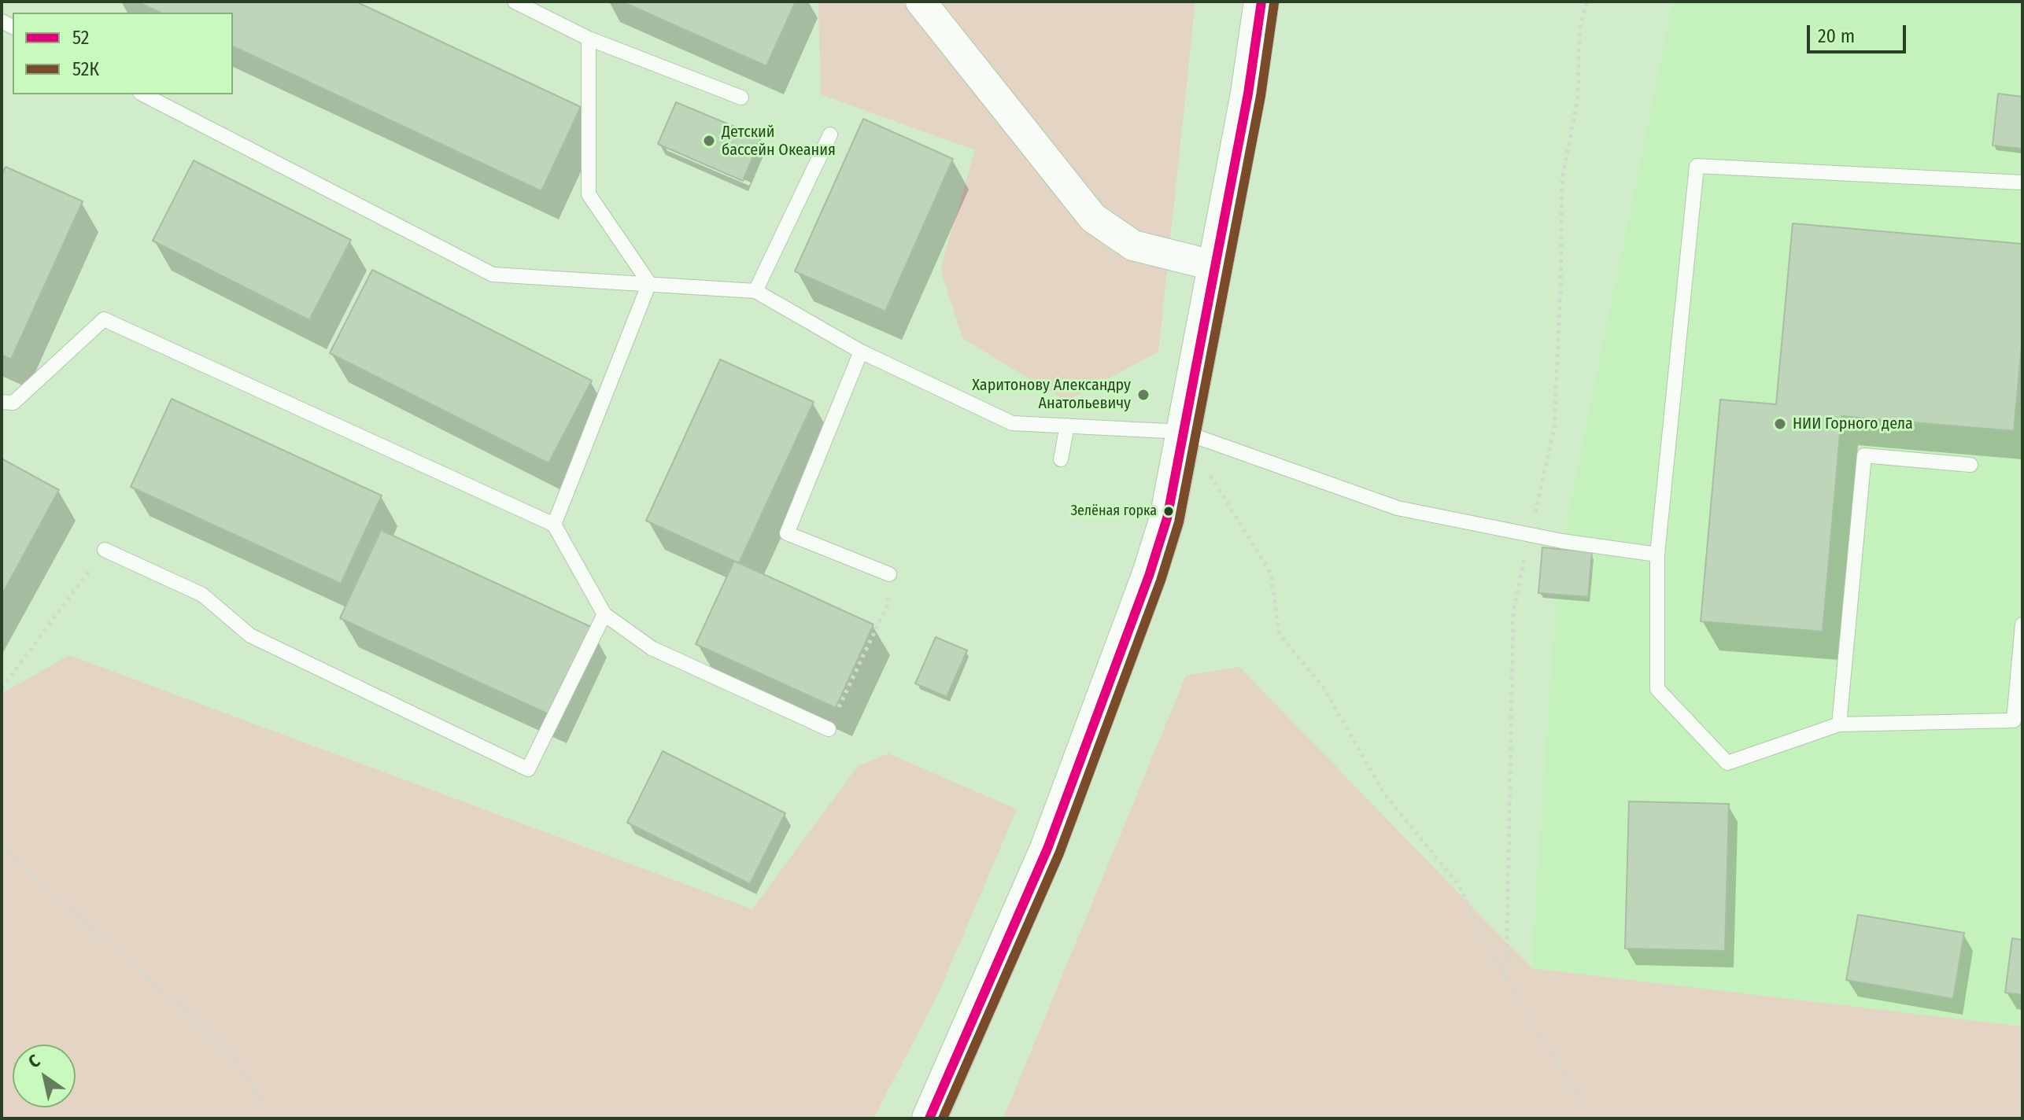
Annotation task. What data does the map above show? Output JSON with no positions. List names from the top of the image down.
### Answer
{
  "places": [
    "Детский бассейн Океания",
    "Харитонову Александру Анатольевичу",
    "НИИ Горного дела",
    "Зелёная горка"
  ],
  "lines": ["transit line 52", "transit line 52К"],
  "legend": ["52", "52К"],
  "scale_bar": "20 m",
  "north": "top left"
}
